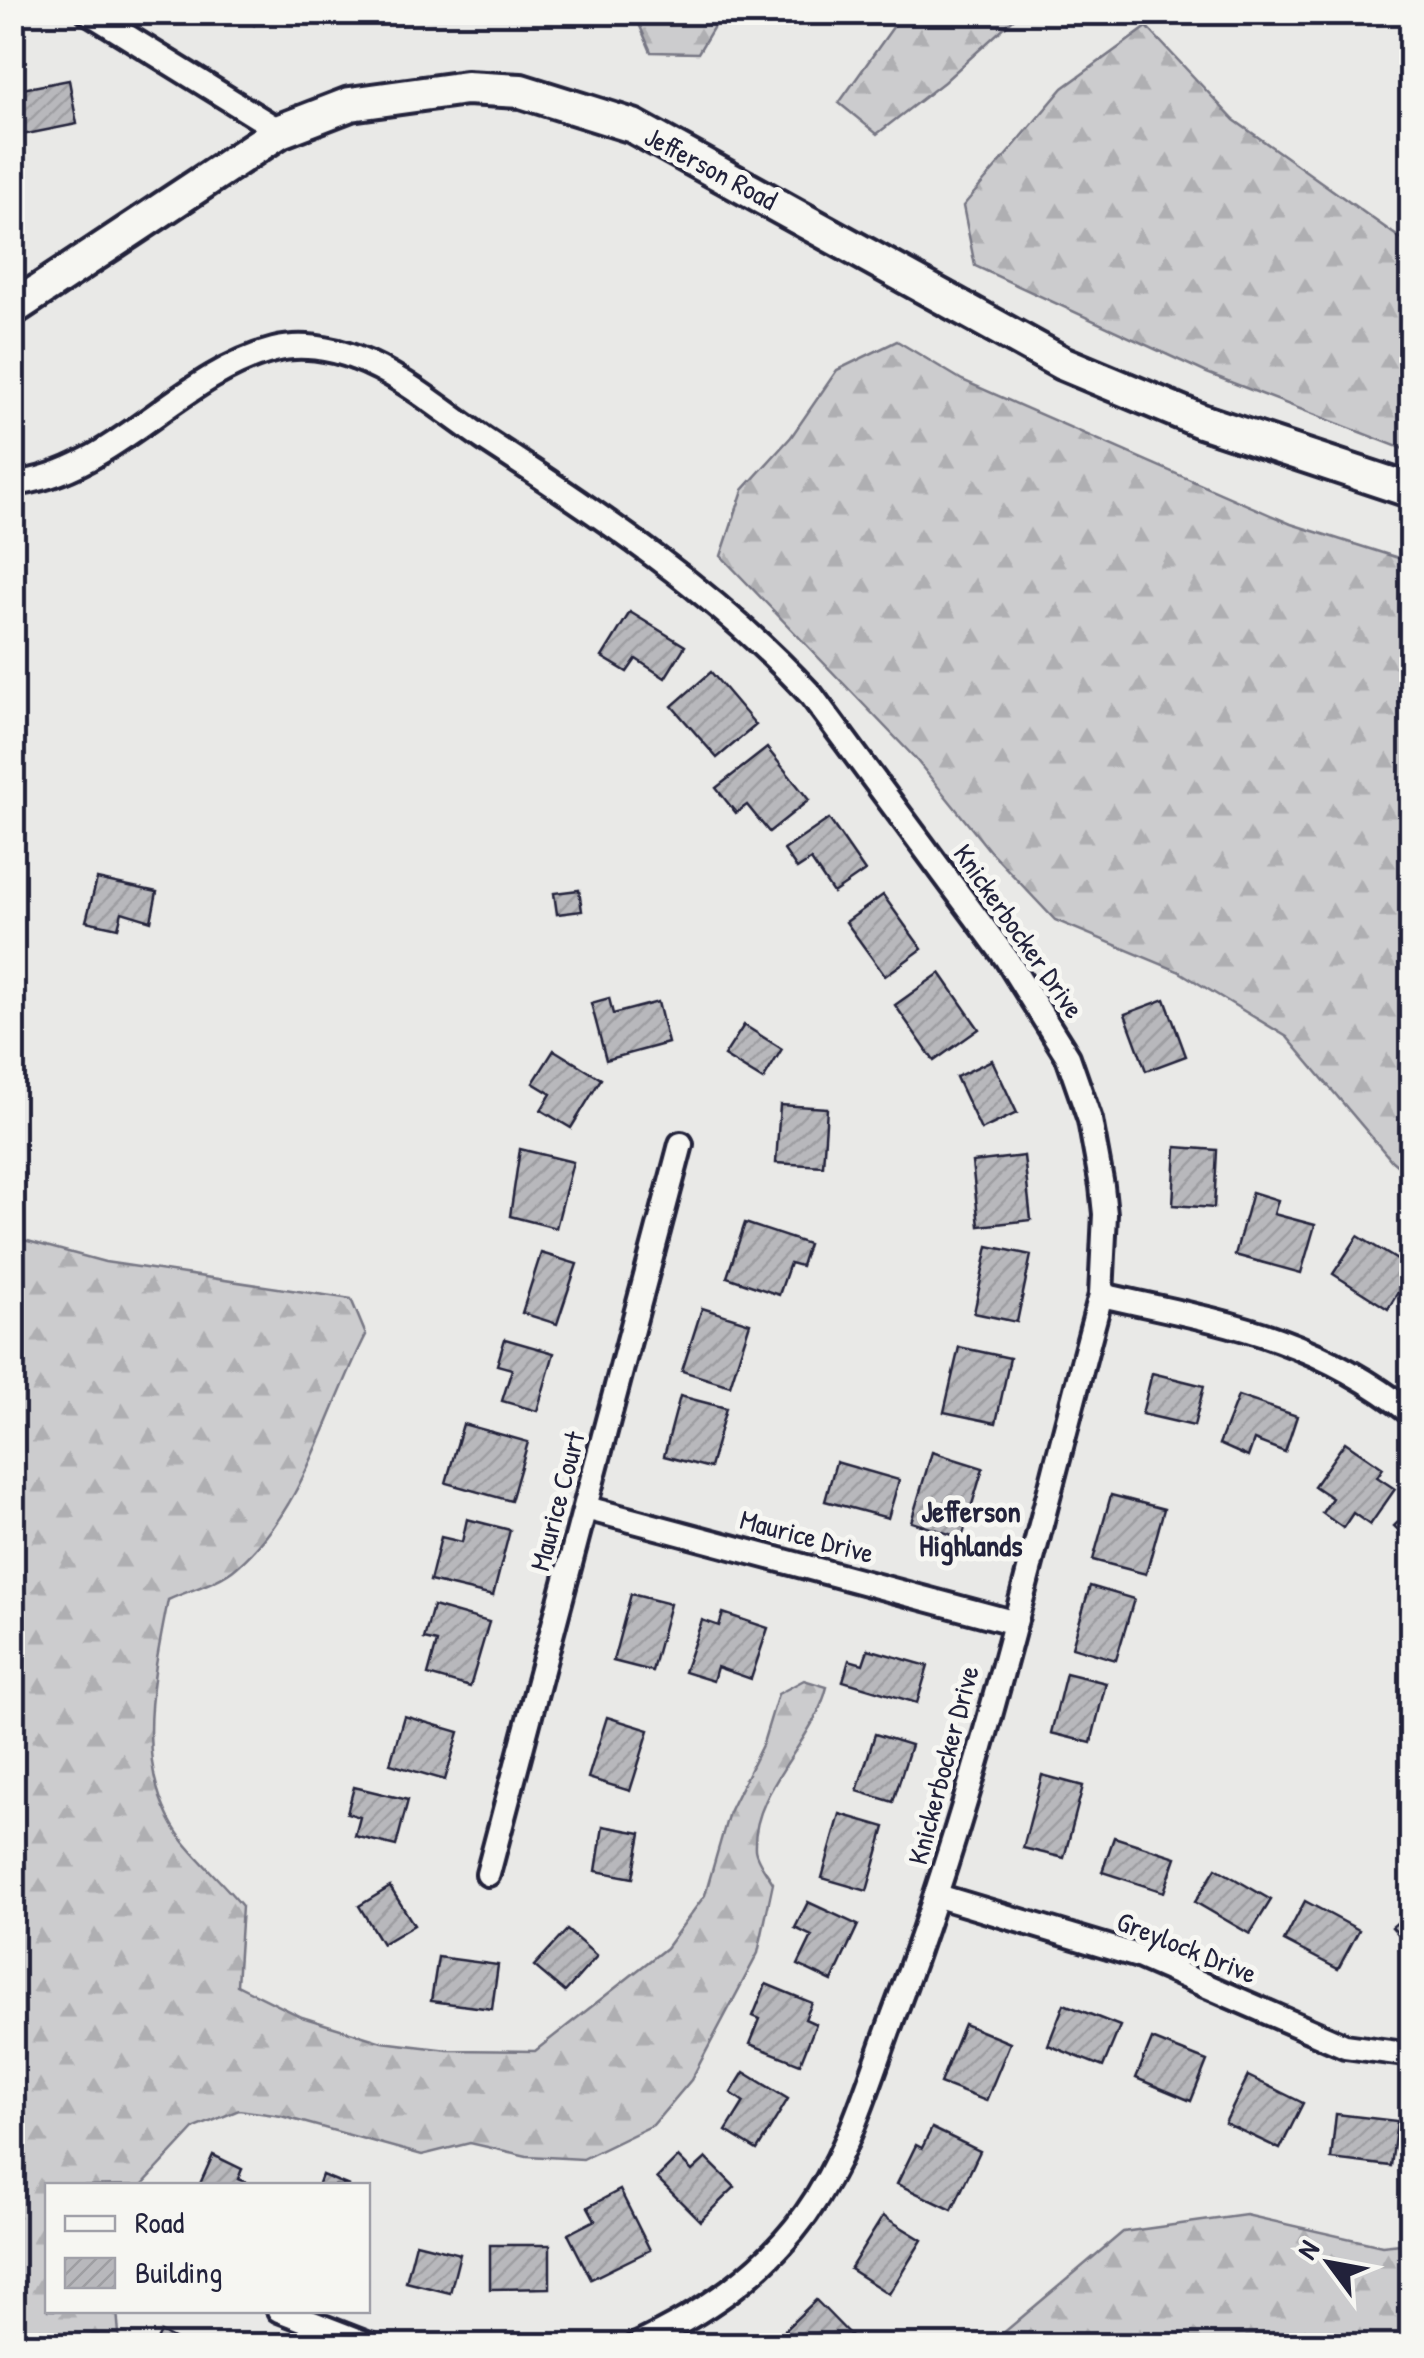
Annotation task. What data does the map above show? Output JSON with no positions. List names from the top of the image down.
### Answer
{
  "streets": {
    "street": [
      "Jefferson Road",
      "Knickerbocker Drive",
      "Maurice Court",
      "Maurice Drive",
      "Greylock Drive"
    ]
  },
  "crossings": [
    ["Knickerbocker Drive", "Maurice Drive"],
    ["Knickerbocker Drive", "Greylock Drive"],
    ["Maurice Court", "Maurice Drive"]
  ],
  "districts": ["Jefferson Highlands"],
  "legend": ["Road", "Building"],
  "north": "top left"
}
